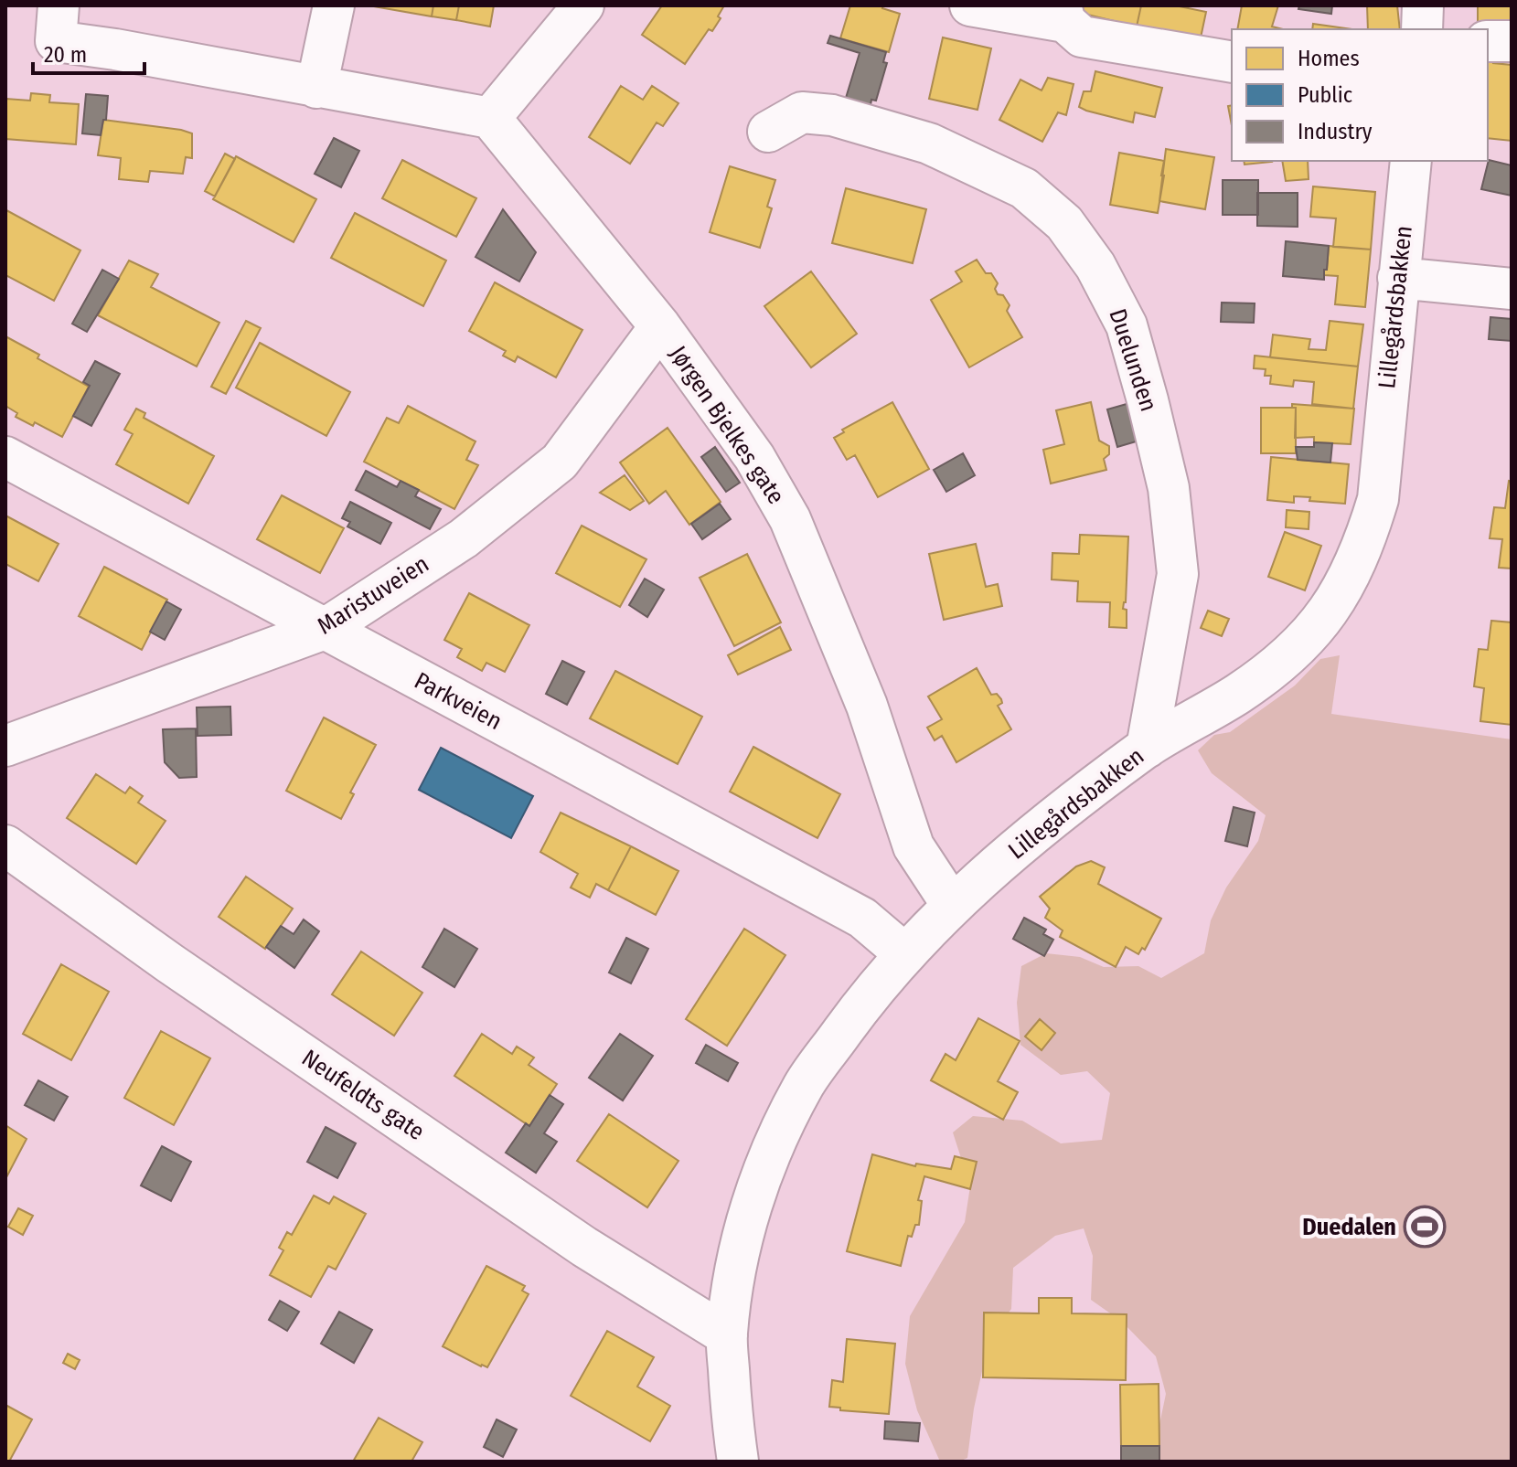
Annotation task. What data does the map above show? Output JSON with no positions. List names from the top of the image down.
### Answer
{
  "streets": {
    "street": [
      "Lillegårdsbakken",
      "Duelunden",
      "Jørgen Bjelkes gate",
      "Maristuveien",
      "Parkveien",
      "Neufeldts gate"
    ]
  },
  "crossings": [
    ["Lillegårdsbakken", "Duelunden"],
    ["Lillegårdsbakken", "Jørgen Bjelkes gate"],
    ["Lillegårdsbakken", "Parkveien"],
    ["Lillegårdsbakken", "Neufeldts gate"],
    ["Jørgen Bjelkes gate", "Maristuveien"],
    ["Maristuveien", "Parkveien"]
  ],
  "places": {
    "sports": ["Duedalen"]
  },
  "legend": ["Homes", "Public", "Industry"],
  "scale_bar": "20 m"
}
